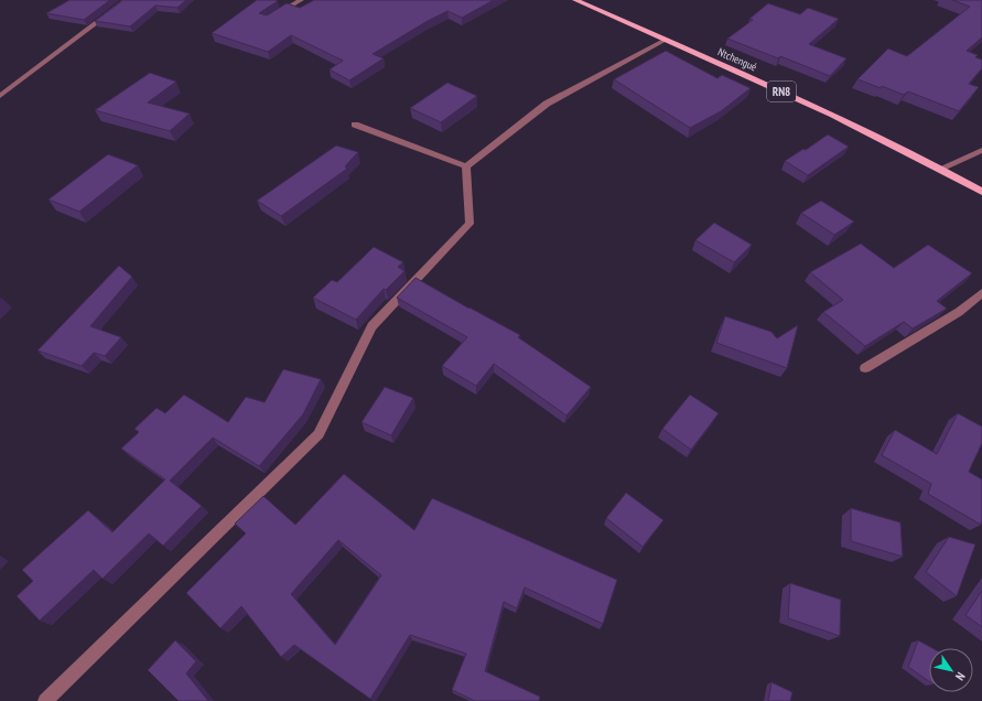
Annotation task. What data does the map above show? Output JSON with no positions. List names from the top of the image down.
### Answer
{
  "streets": {
    "main road": ["Ntchengué", "RN8"]
  },
  "north": "bottom right"
}
